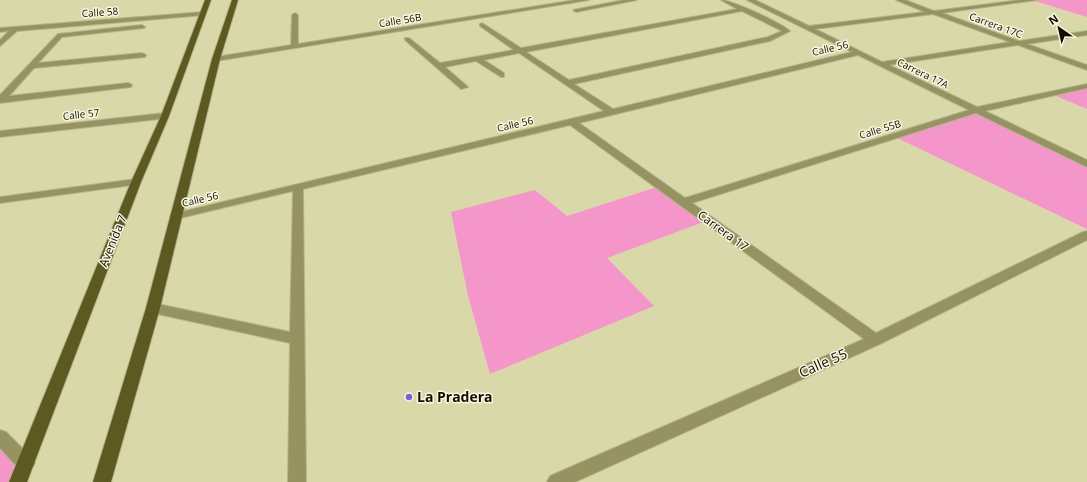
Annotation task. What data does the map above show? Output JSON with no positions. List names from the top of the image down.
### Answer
{
  "streets": {
    "main road": ["Avenida 7"],
    "street": [
      "Calle 58",
      "Calle 56B",
      "Carrera 17C",
      "Calle 56",
      "Carrera 17A",
      "Calle 57",
      "Calle 55B",
      "Carrera 17",
      "Calle 55"
    ]
  },
  "crossings": [
    ["Calle 58", "Avenida 7"],
    ["Calle 56", "Carrera 17A"],
    ["Calle 56", "Carrera 17"],
    ["Carrera 17A", "Calle 55B"],
    ["Calle 57", "Avenida 7"],
    ["Calle 55B", "Carrera 17"],
    ["Carrera 17", "Calle 55"]
  ],
  "places": ["La Pradera"],
  "north": "top left"
}
